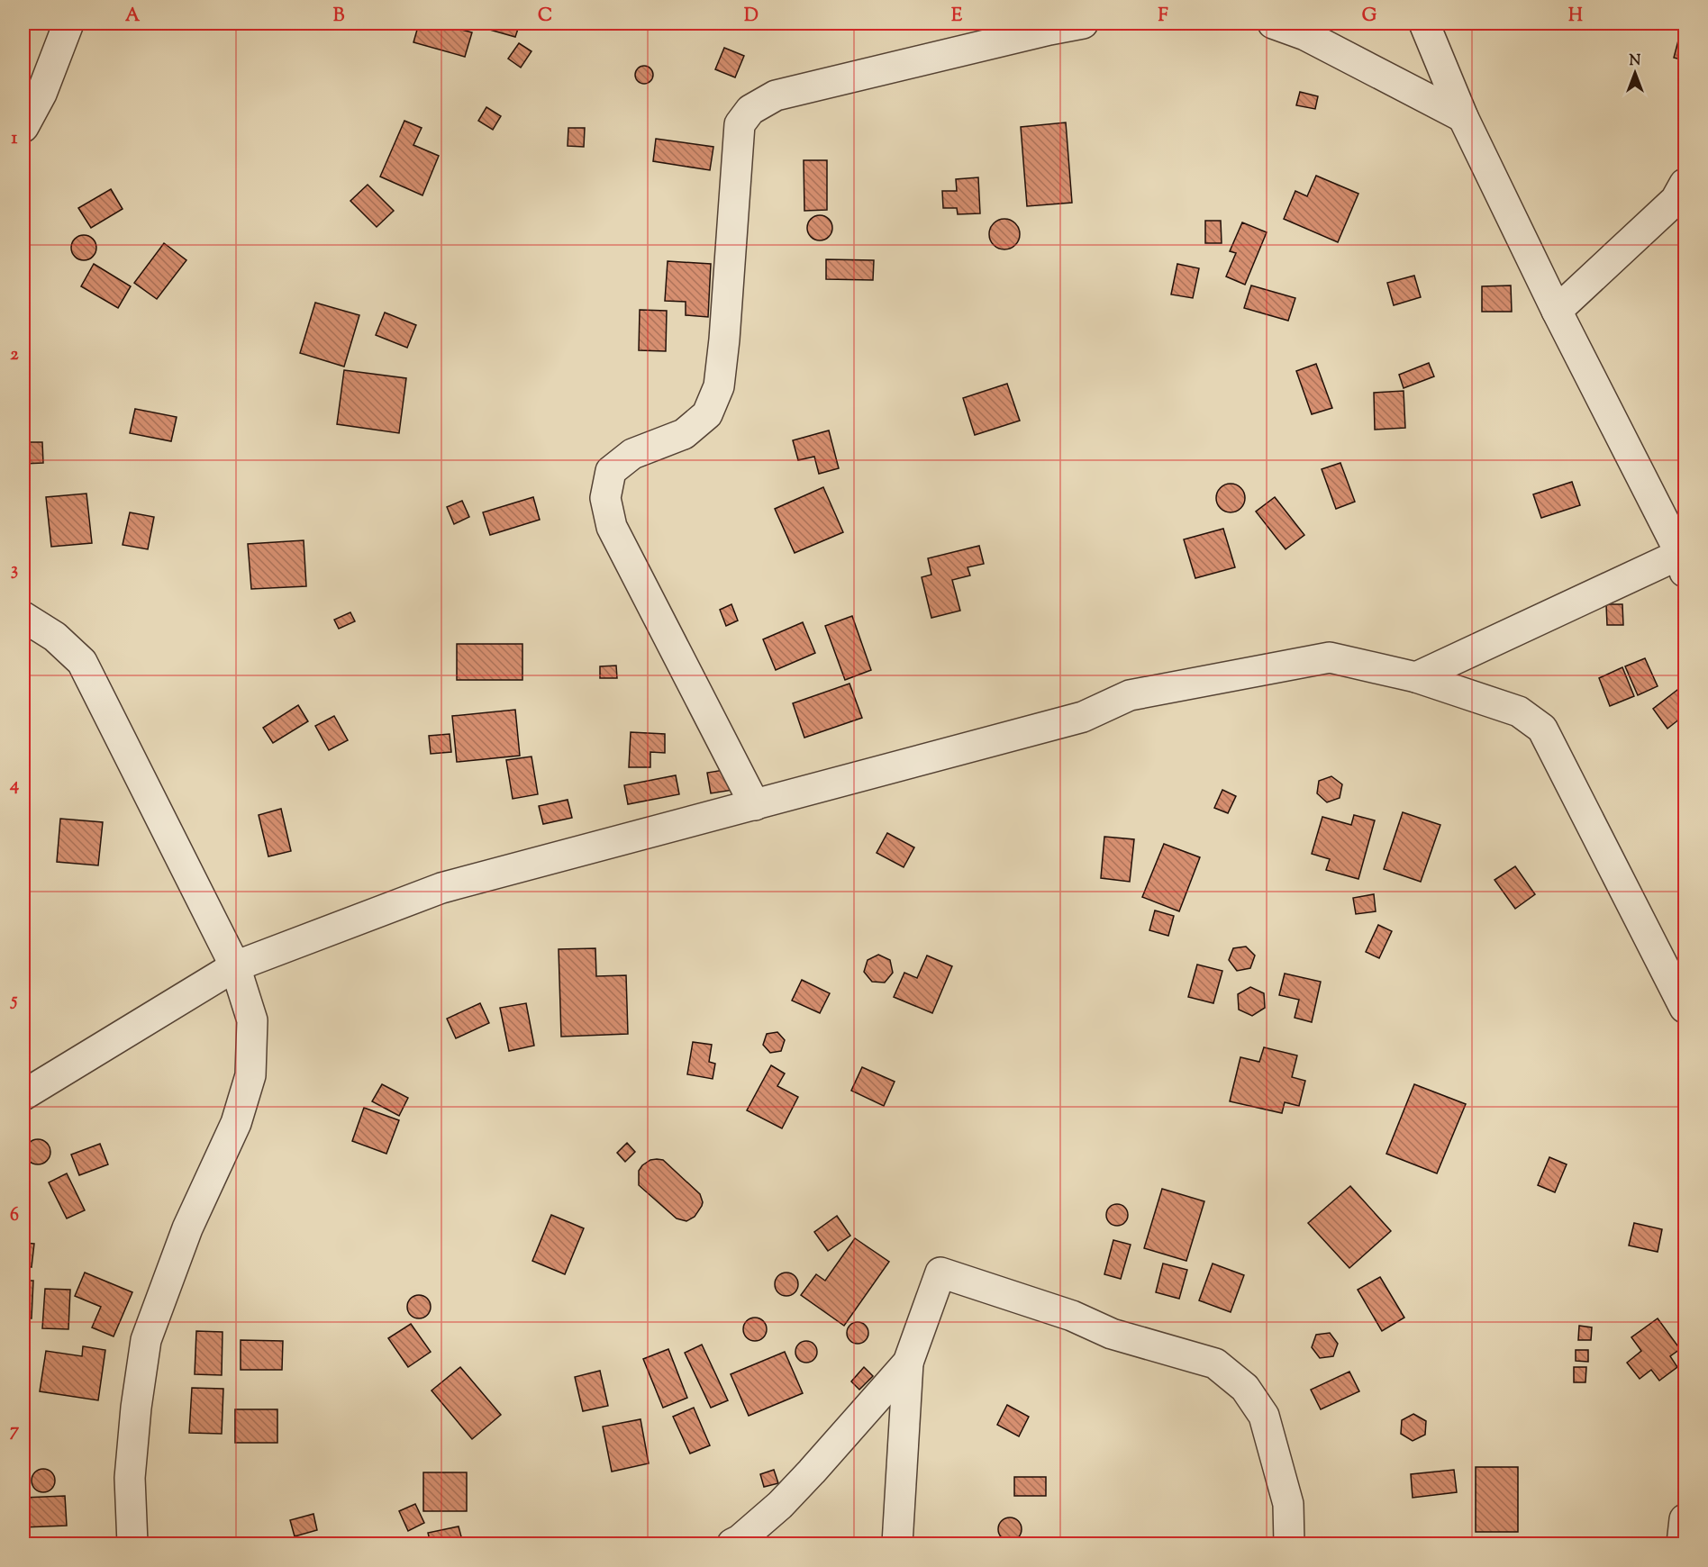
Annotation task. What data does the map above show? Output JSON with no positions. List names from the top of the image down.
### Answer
{
  "north": "top",
  "grid": {
    "columns": [
      "A",
      "B",
      "C",
      "D",
      "E",
      "F",
      "G",
      "H"
    ],
    "rows": [
      "1",
      "2",
      "3",
      "4",
      "5",
      "6",
      "7"
    ]
  }
}
